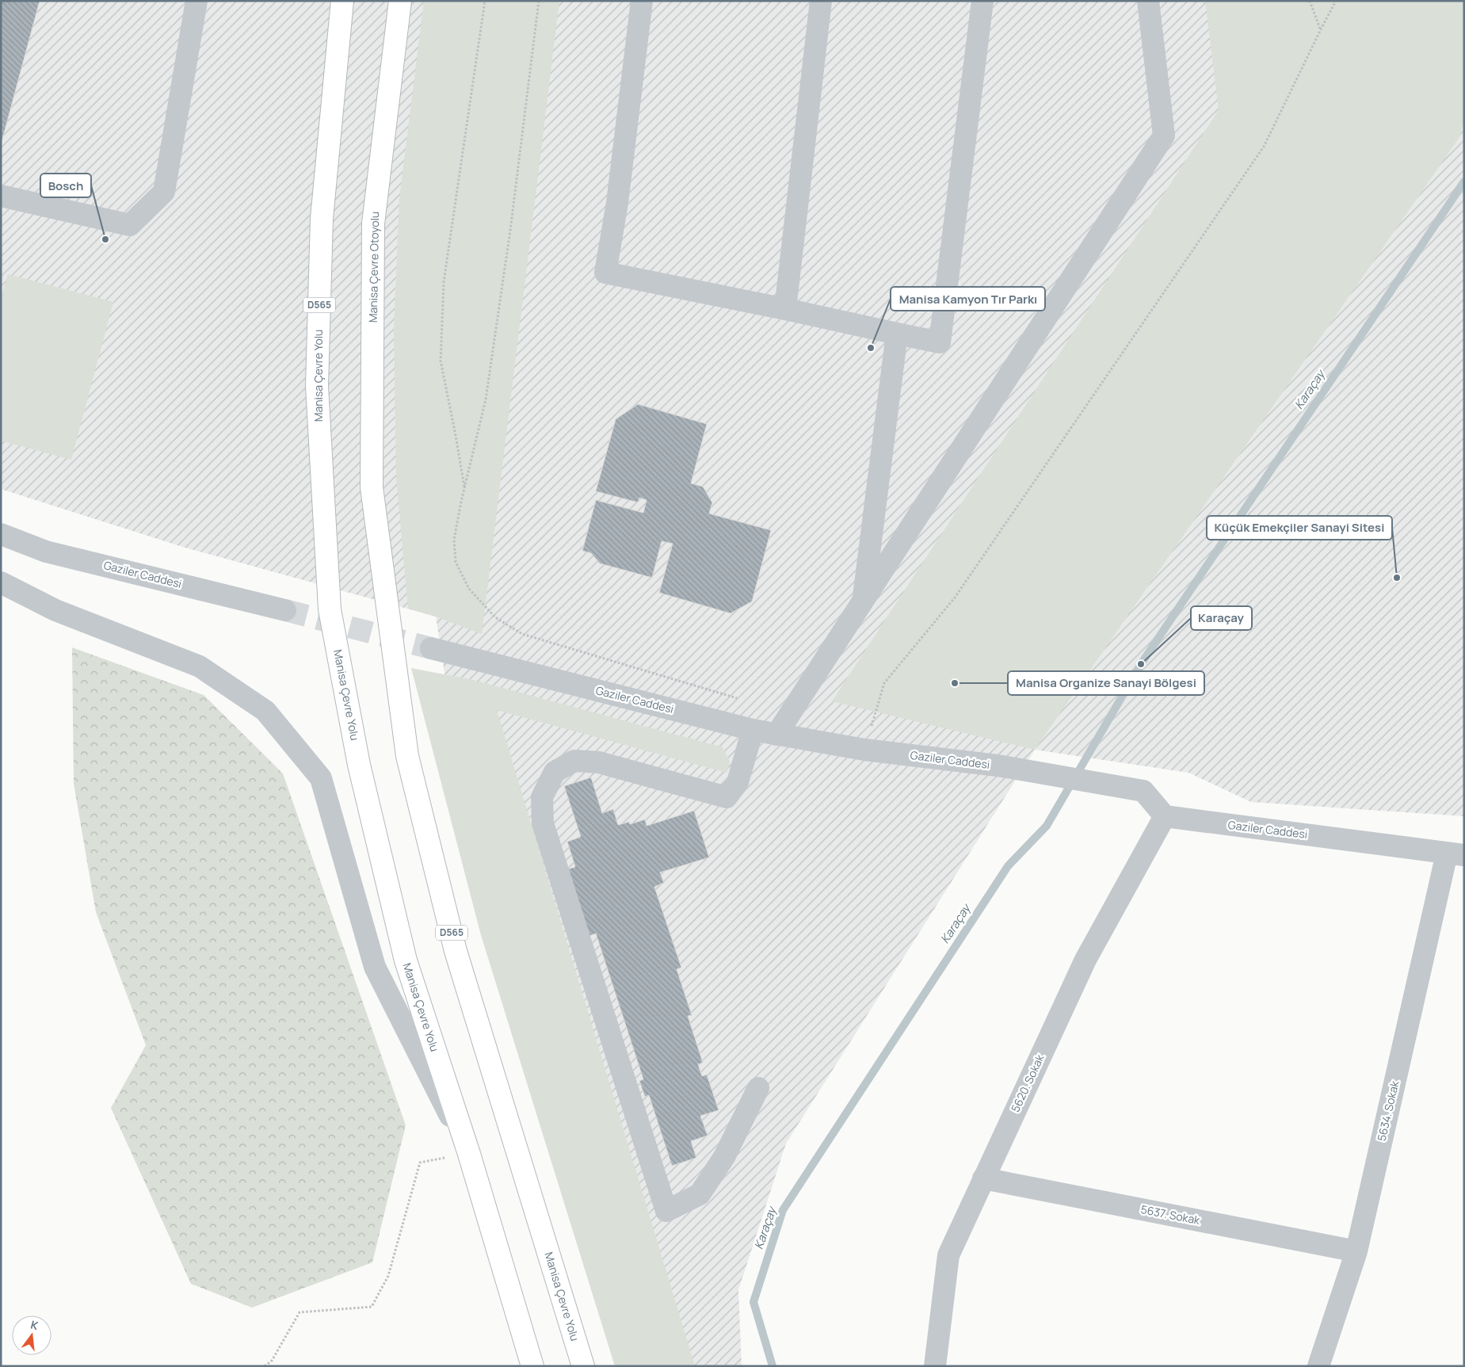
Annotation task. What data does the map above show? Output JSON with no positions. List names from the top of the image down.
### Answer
{
  "streets": {
    "highway": ["Manisa Çevre Otoyolu", "D565", "Manisa Çevre Yolu"],
    "street": [
      "Gaziler Caddesi",
      "5620. Sokak",
      "5634. Sokak",
      "5637. Sokak"
    ]
  },
  "crossings": [
    ["Manisa Çevre Otoyolu", "Manisa Çevre Yolu"],
    ["Gaziler Caddesi", "5620. Sokak"],
    ["Gaziler Caddesi", "5634. Sokak"],
    ["5620. Sokak", "5637. Sokak"],
    ["5634. Sokak", "5637. Sokak"]
  ],
  "water": ["Karaçay"],
  "places": [
    "Bosch",
    "Manisa Kamyon Tır Parkı",
    "Küçük Emekçiler Sanayi Sitesi",
    "Karaçay",
    "Manisa Organize Sanayi Bölgesi"
  ],
  "north": "top"
}
